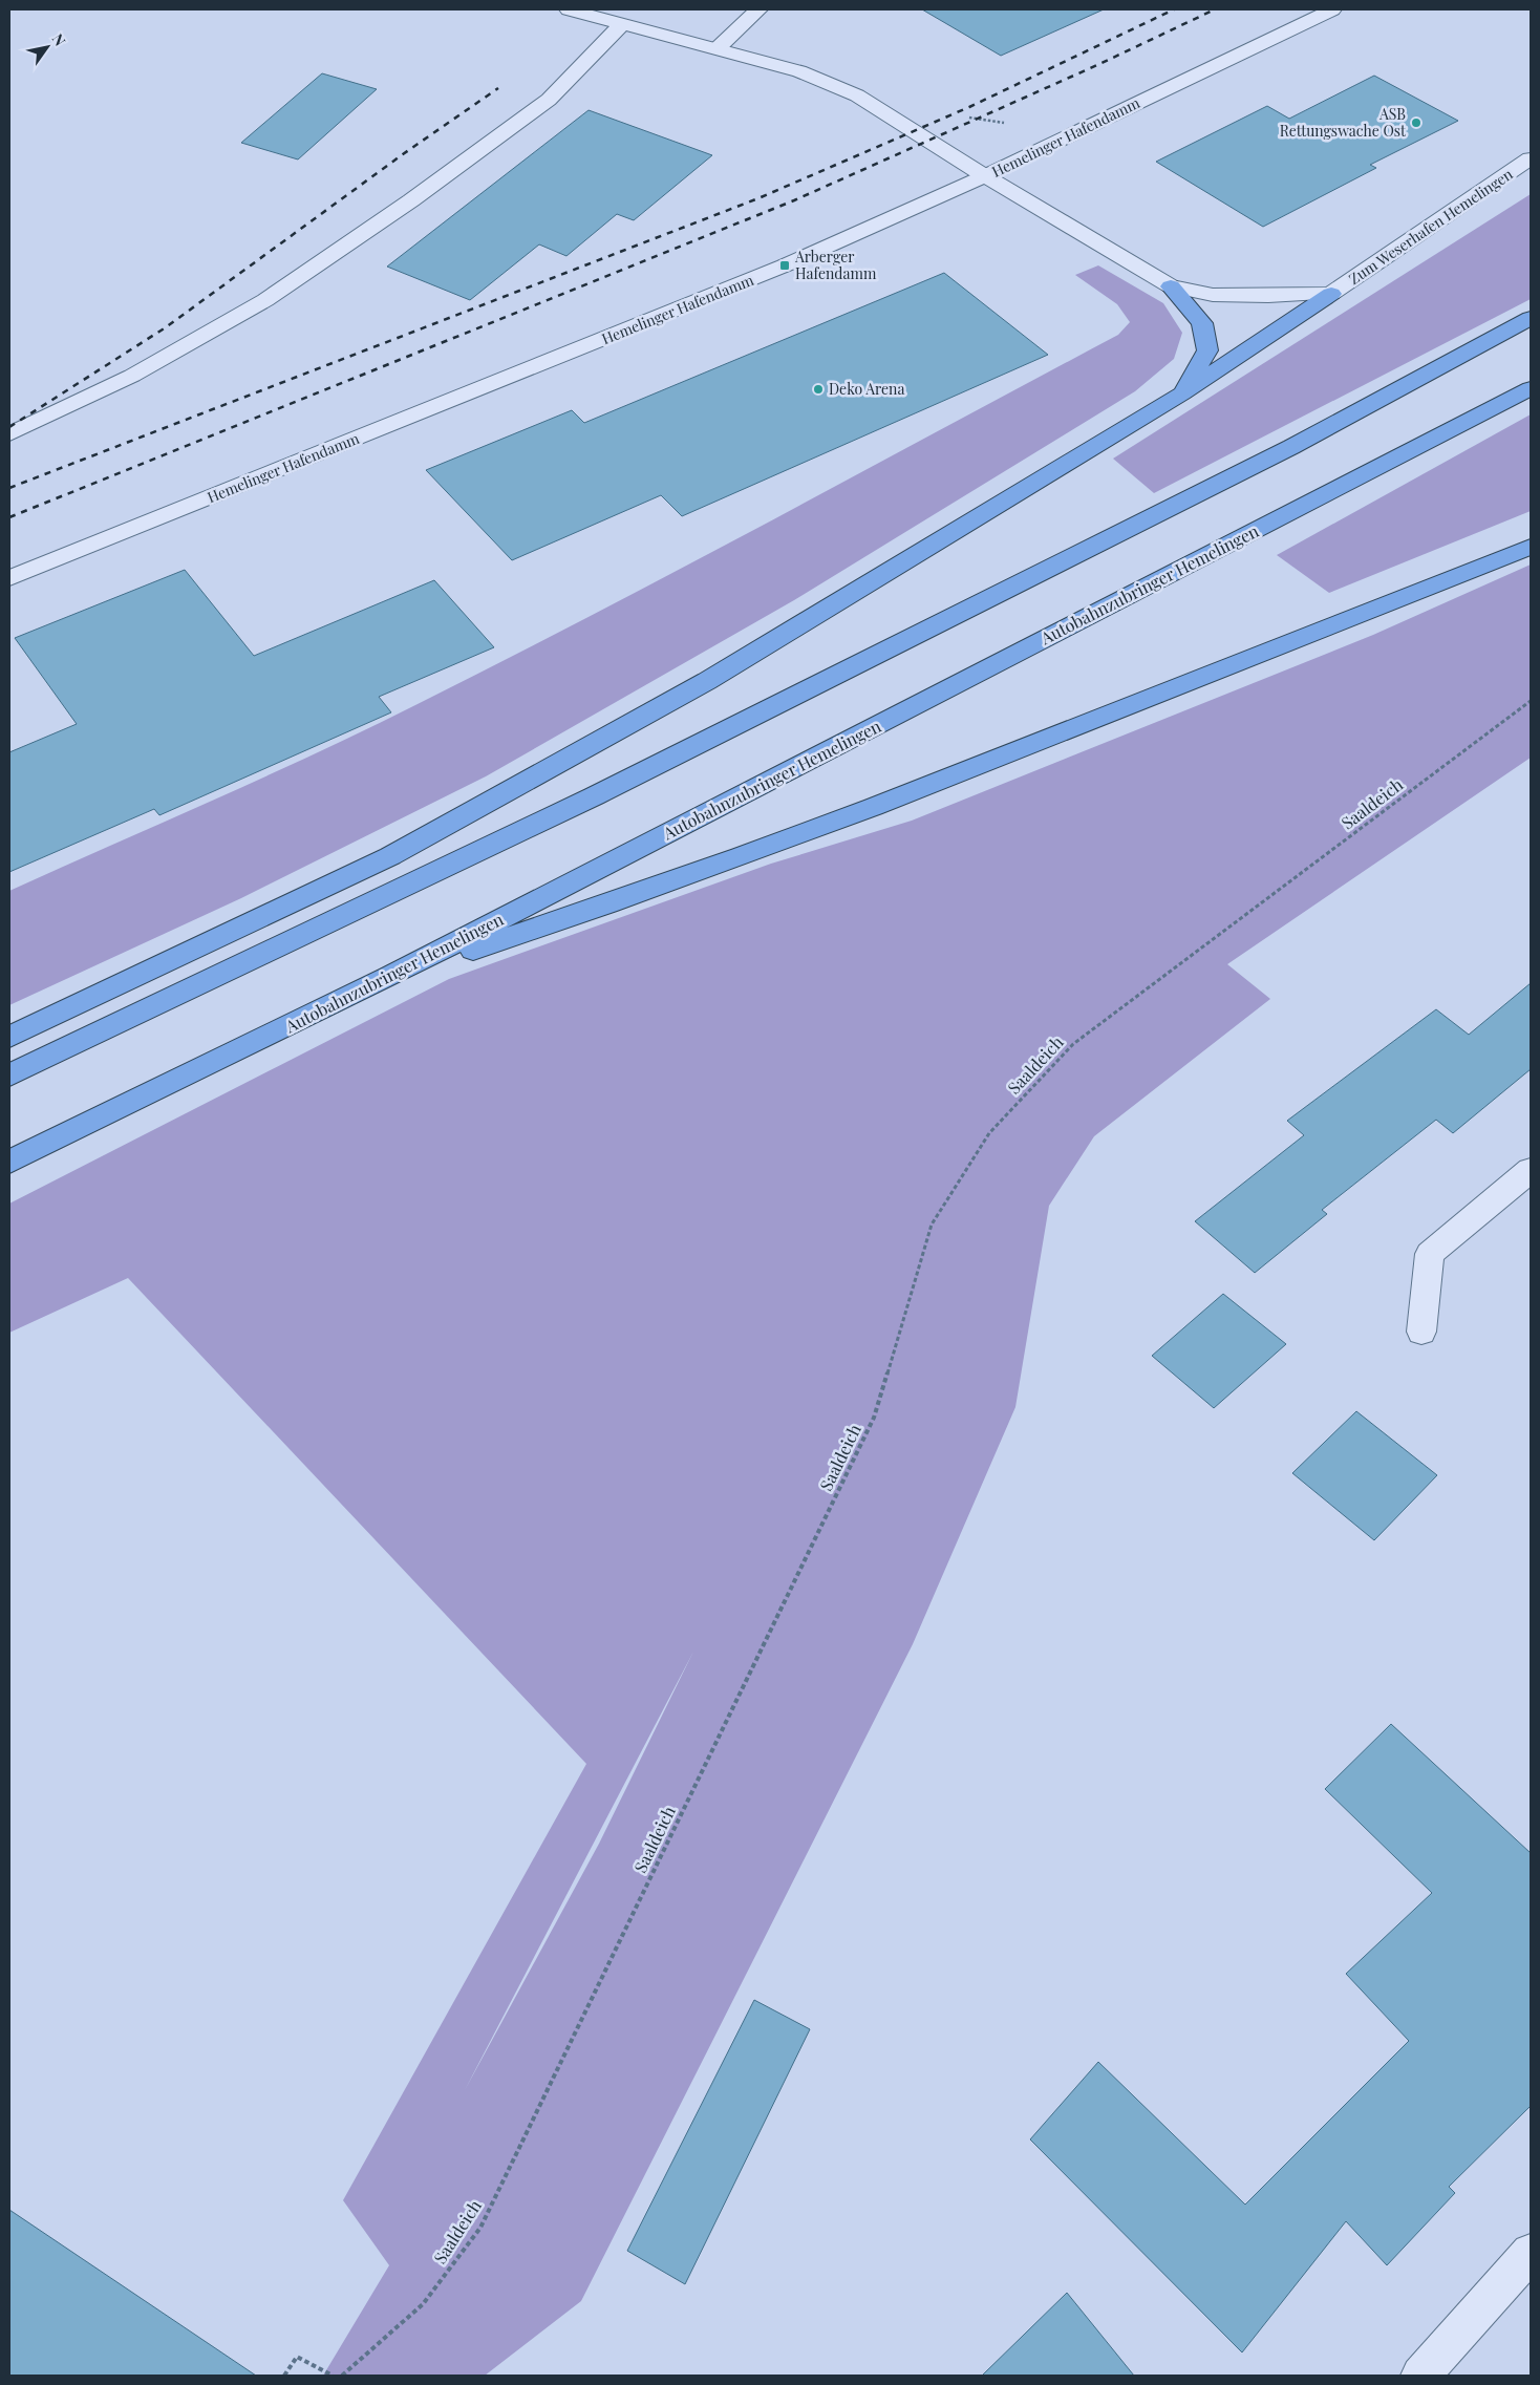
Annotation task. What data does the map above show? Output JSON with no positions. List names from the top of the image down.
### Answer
{
  "streets": {
    "highway": ["Autobahnzubringer Hemelingen"],
    "street": ["Hemelinger Hafendamm", "Zum Weserhafen Hemelingen"],
    "path": ["Saaldeich"]
  },
  "places": {
    "other": ["ASB Rettungswache Ost", "Deko Arena"],
    "transit": ["Arberger Hafendamm"]
  },
  "north": "top right"
}
